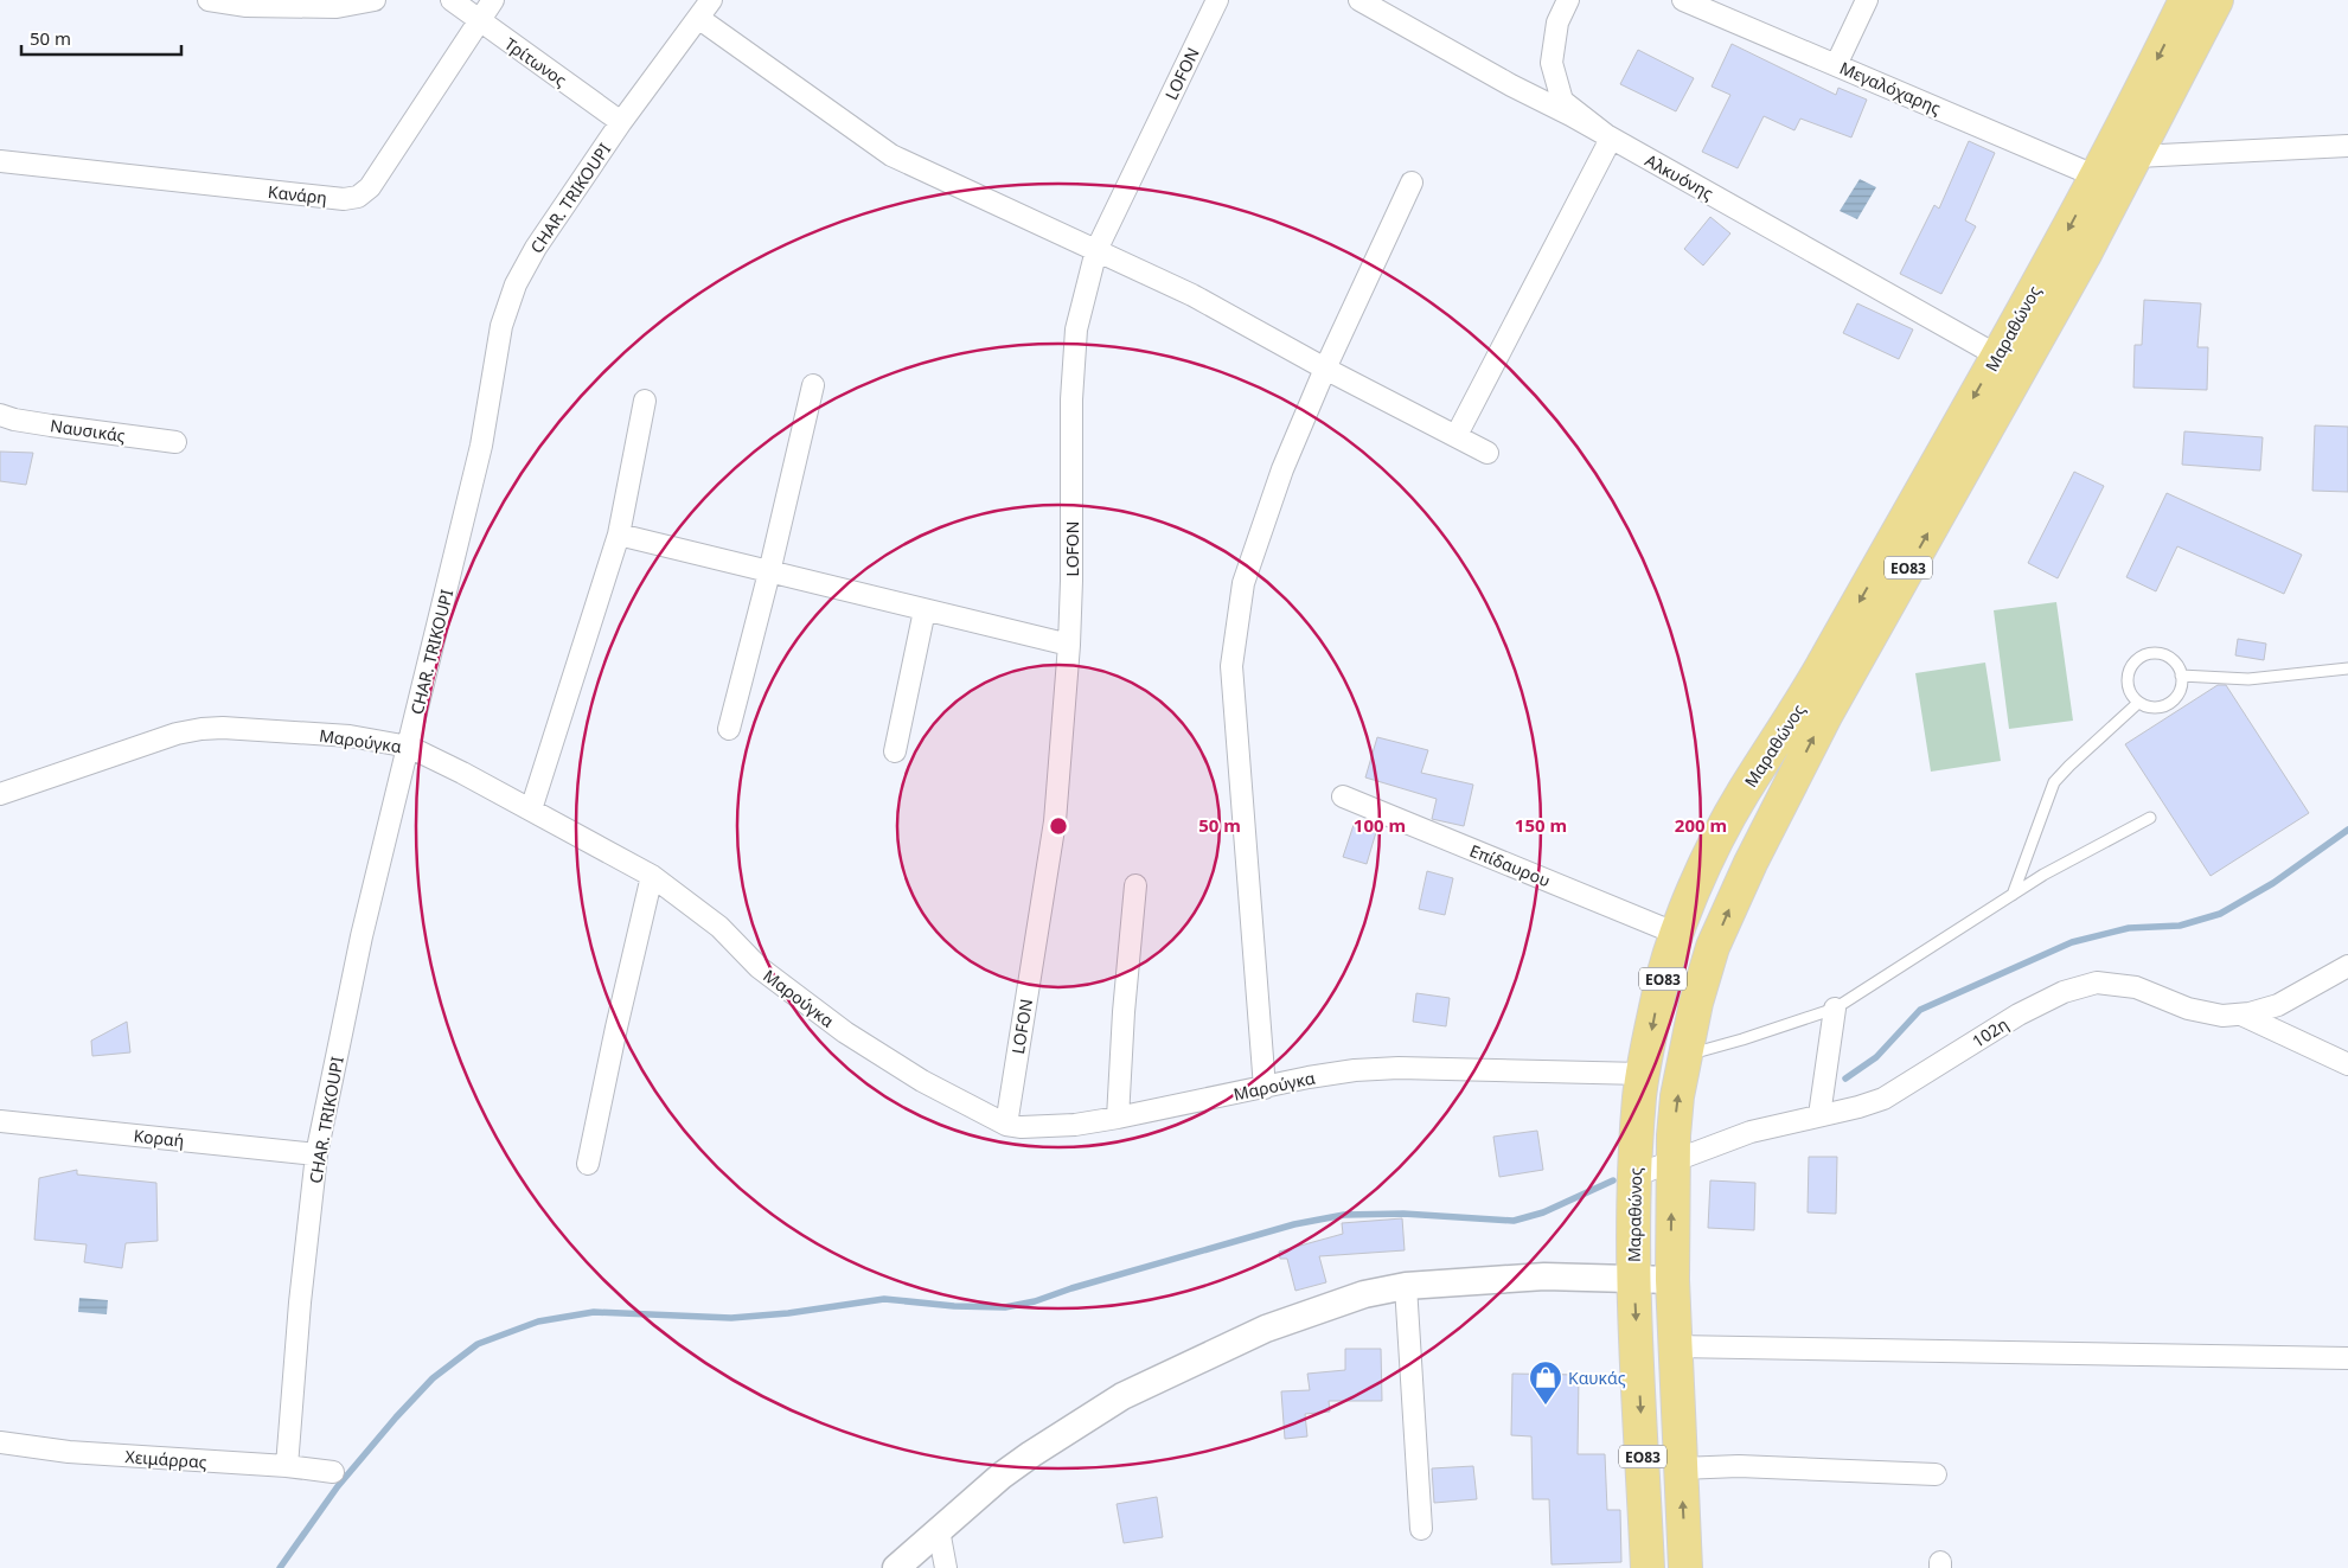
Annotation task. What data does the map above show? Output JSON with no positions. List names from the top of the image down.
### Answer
{
  "streets": {
    "main road": ["Μαραθώνος", "ΕΟ83"],
    "street": [
      "Τρίτωνος",
      "LOFON",
      "Μεγαλόχαρης",
      "Αλκυόνης",
      "Κανάρη",
      "CHAR. TRIKOUPI",
      "Ναυσικάς",
      "Μαρούγκα",
      "Επίδαυρου",
      "102η",
      "Κοραή",
      "Χειμάρρας"
    ]
  },
  "crossings": [
    ["Τρίτωνος", "Κανάρη"],
    ["Τρίτωνος", "CHAR. TRIKOUPI"],
    ["LOFON", "Μαρούγκα"],
    ["Μεγαλόχαρης", "Μαραθώνος"],
    ["Αλκυόνης", "Μαραθώνος"],
    ["CHAR. TRIKOUPI", "Μαρούγκα"],
    ["CHAR. TRIKOUPI", "Κοραή"],
    ["CHAR. TRIKOUPI", "Χειμάρρας"],
    ["Μαραθώνος", "Μαρούγκα"],
    ["Μαραθώνος", "Επίδαυρου"],
    ["Μαραθώνος", "102η"]
  ],
  "places": {
    "shop": ["Καυκάς"]
  },
  "scale_bar": "50 m",
  "rings": [
    "50 m",
    "100 m",
    "150 m",
    "200 m"
  ]
}
